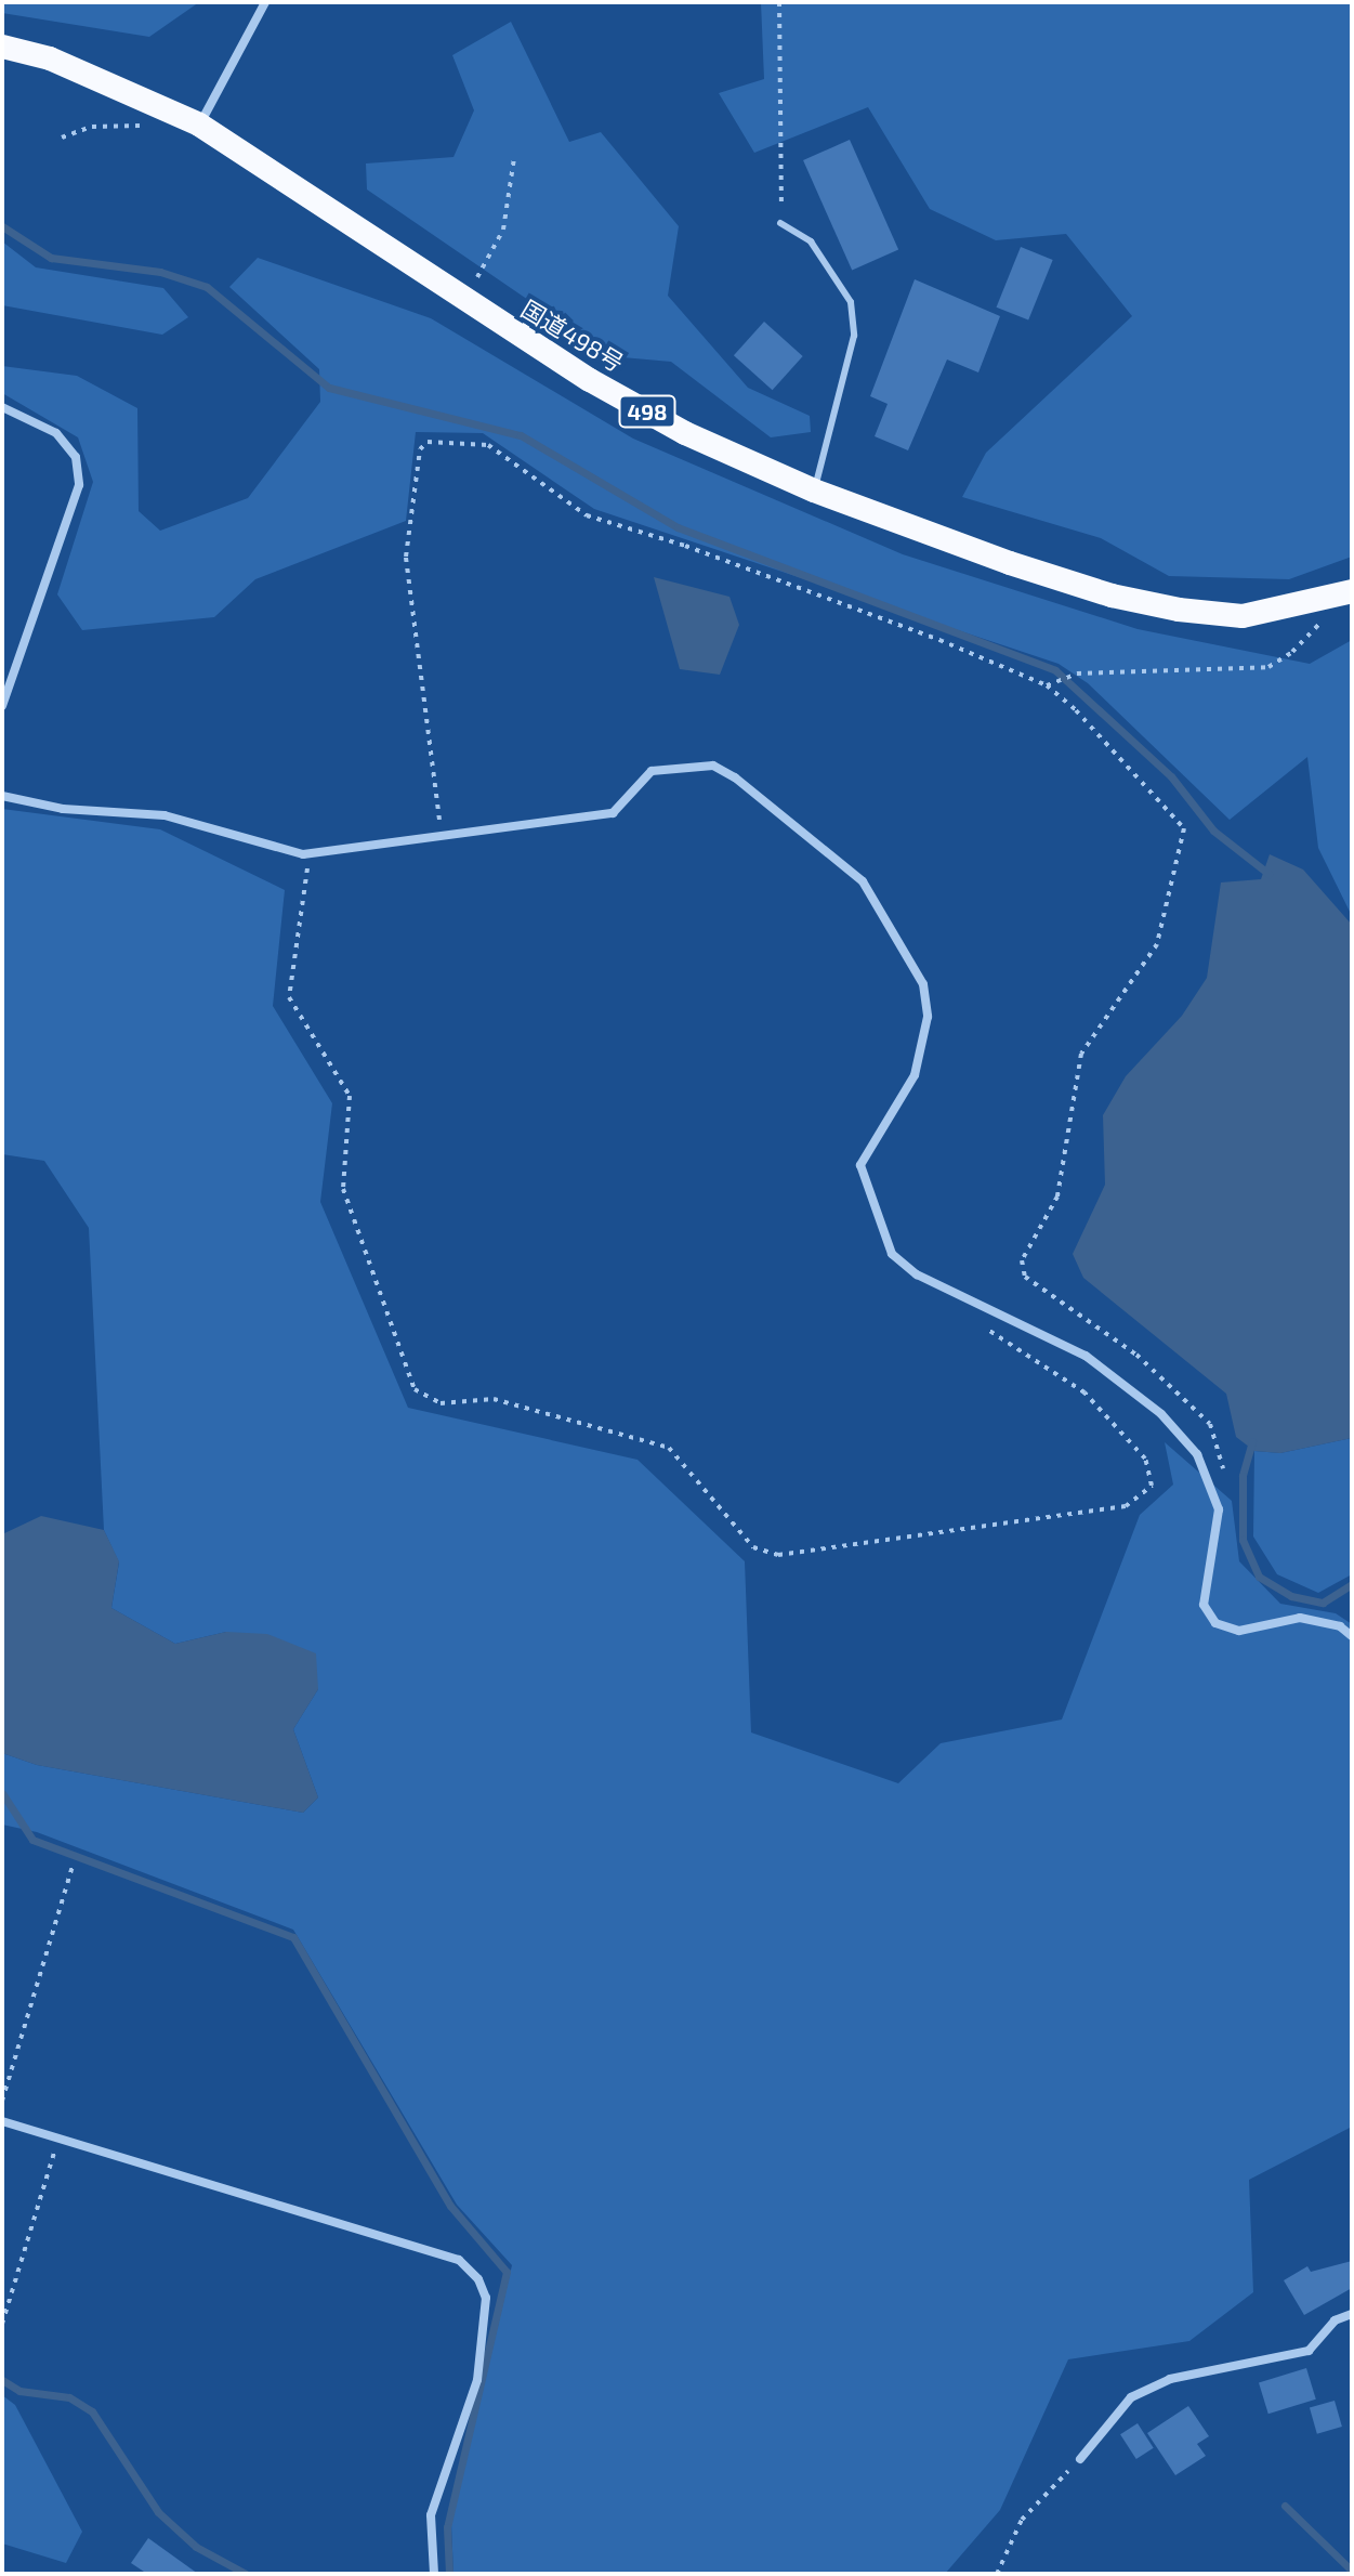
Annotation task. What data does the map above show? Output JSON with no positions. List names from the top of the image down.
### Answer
{
  "streets": {
    "highway": ["国道498号", "498"]
  }
}
